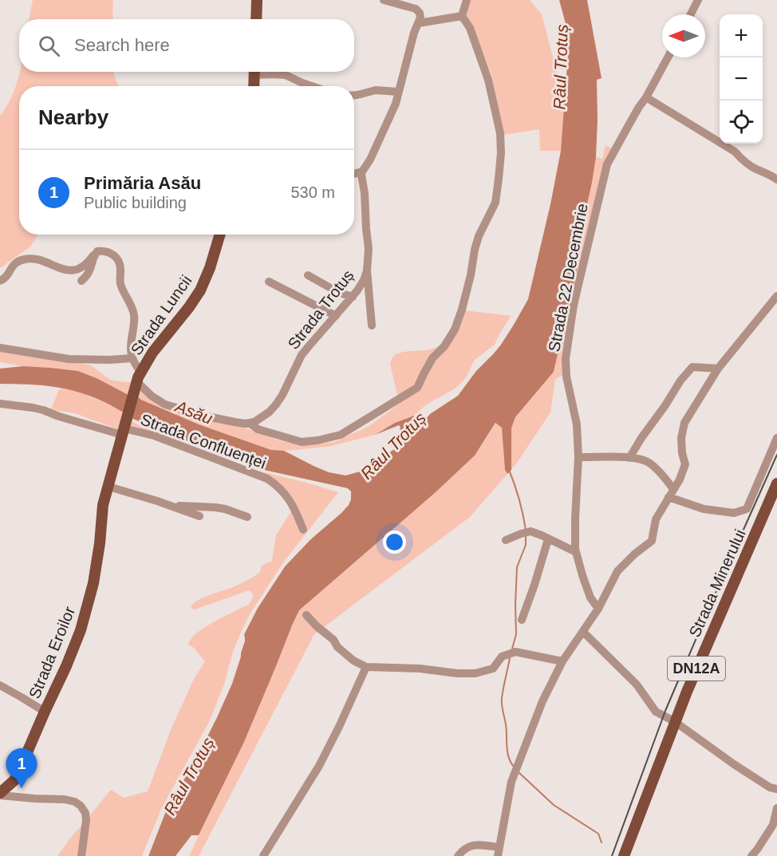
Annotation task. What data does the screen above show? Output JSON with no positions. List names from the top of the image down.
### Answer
{
  "streets": {
    "main road": [
      "Strada Luncii",
      "Strada Minerului",
      "Strada Eroilor",
      "DN12A"
    ],
    "street": ["Strada 22 Decembrie", "Strada Trotuș", "Strada Confluenței"]
  },
  "crossings": [
    ["Strada Luncii", "Strada Confluenței"],
    ["Strada Luncii", "Strada Eroilor"],
    ["Strada Confluenței", "Strada Eroilor"]
  ],
  "water": ["Râul Trotuș", "Asău"],
  "north": "left",
  "page": {
    "map_buttons": ["+", "−"],
    "search": "Search here",
    "heading": "Nearby",
    "list": [
      {
        "mark": "1",
        "name": "Primăria Asău",
        "note": "Public building",
        "value": "530 m"
      }
    ],
    "pins": "1"
  }
}
